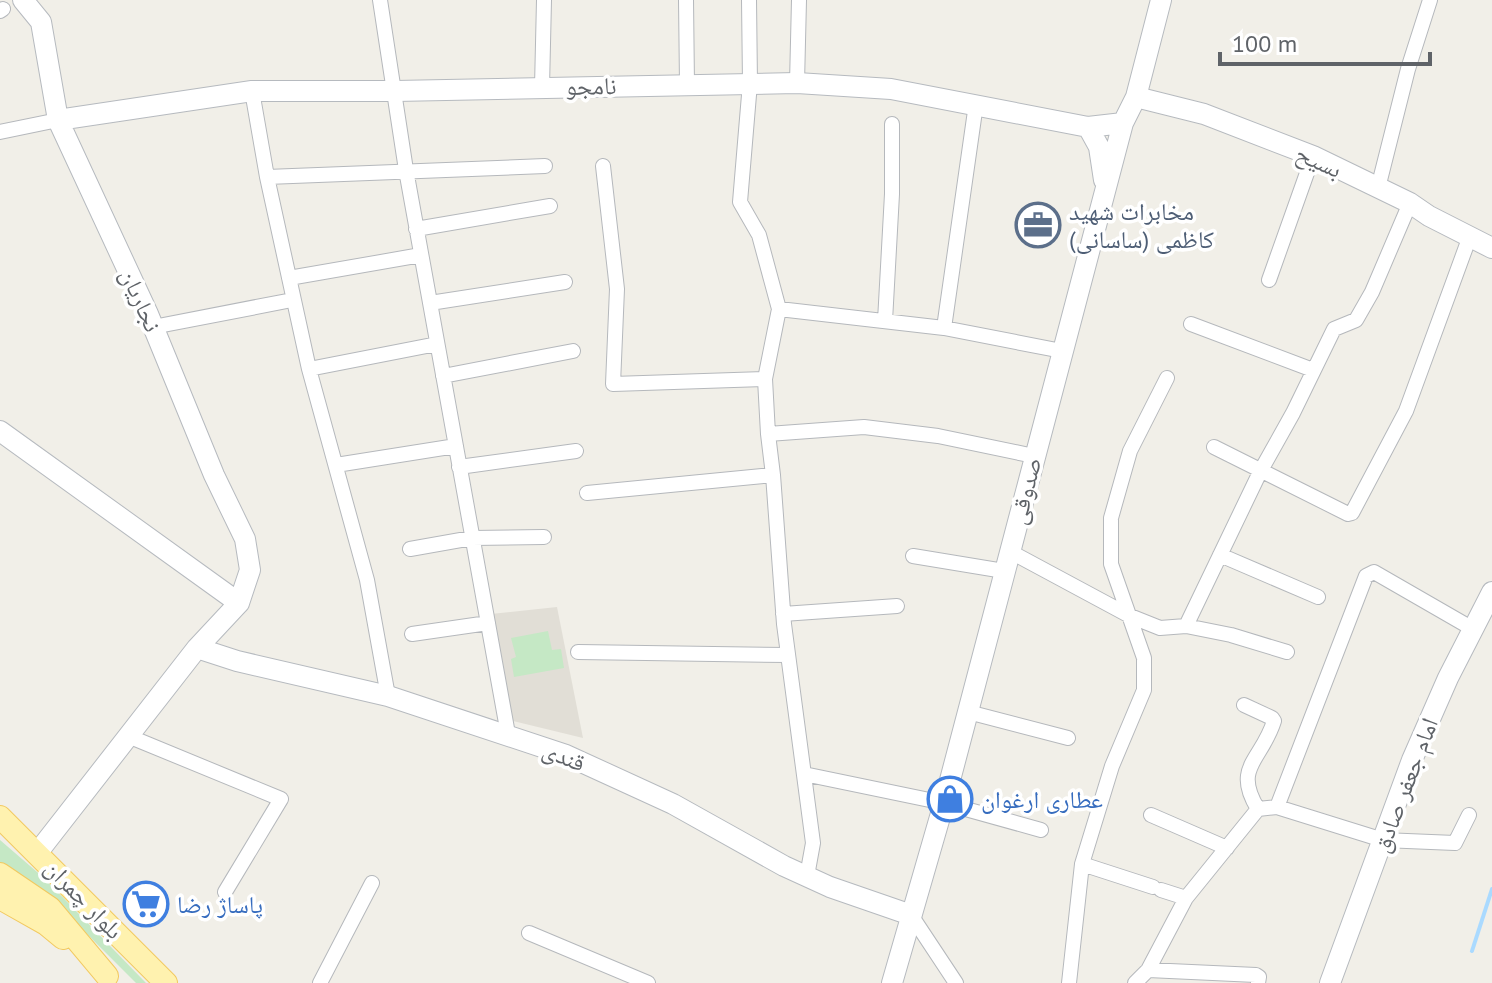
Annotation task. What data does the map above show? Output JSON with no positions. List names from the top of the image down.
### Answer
{
  "streets": {
    "main road": ["بلوار چمران"],
    "street": [
      "نامجو",
      "بسیح",
      "نجاریان",
      "صدوقی",
      "قندی",
      "امام جعفر صادق"
    ]
  },
  "crossings": [
    ["نامجو", "نجاریان"],
    ["نامجو", "صدوقی"],
    ["بسیح", "صدوقی"],
    ["صدوقی", "قندی"]
  ],
  "places": {
    "office": ["مخابرات شهید کاظمی (ساسانی)"],
    "shop": ["عطاری ارغوان"],
    "supermarket": ["پاساژ رضا"]
  },
  "scale_bar": "100 m"
}
